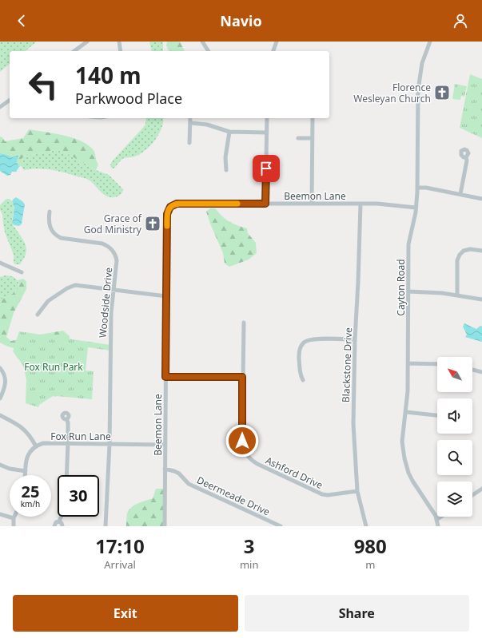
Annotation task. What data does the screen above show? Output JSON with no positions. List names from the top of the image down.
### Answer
{
  "streets": {
    "street": [
      "Beemon Lane",
      "Cayton Road",
      "Woodside Drive",
      "Blackstone Drive",
      "Fox Run Lane",
      "Ashford Drive",
      "Deermeade Drive"
    ]
  },
  "crossings": [
    ["Beemon Lane", "Cayton Road"],
    ["Beemon Lane", "Blackstone Drive"],
    ["Beemon Lane", "Fox Run Lane"],
    ["Beemon Lane", "Deermeade Drive"],
    ["Woodside Drive", "Fox Run Lane"],
    ["Blackstone Drive", "Ashford Drive"]
  ],
  "parks": ["Fox Run Park"],
  "places": {
    "church": ["Florence Wesleyan Church", "Grace of God Ministry"]
  },
  "north": "top left",
  "page": {
    "header": "Navio",
    "turn": ["140 m", "Parkwood Place"],
    "speed": "25 km/h",
    "limit": "30",
    "eta": [
      "17:10",
      "Arrival",
      "3",
      "min",
      "980",
      "m"
    ],
    "buttons": ["Exit", "Share"]
  }
}
